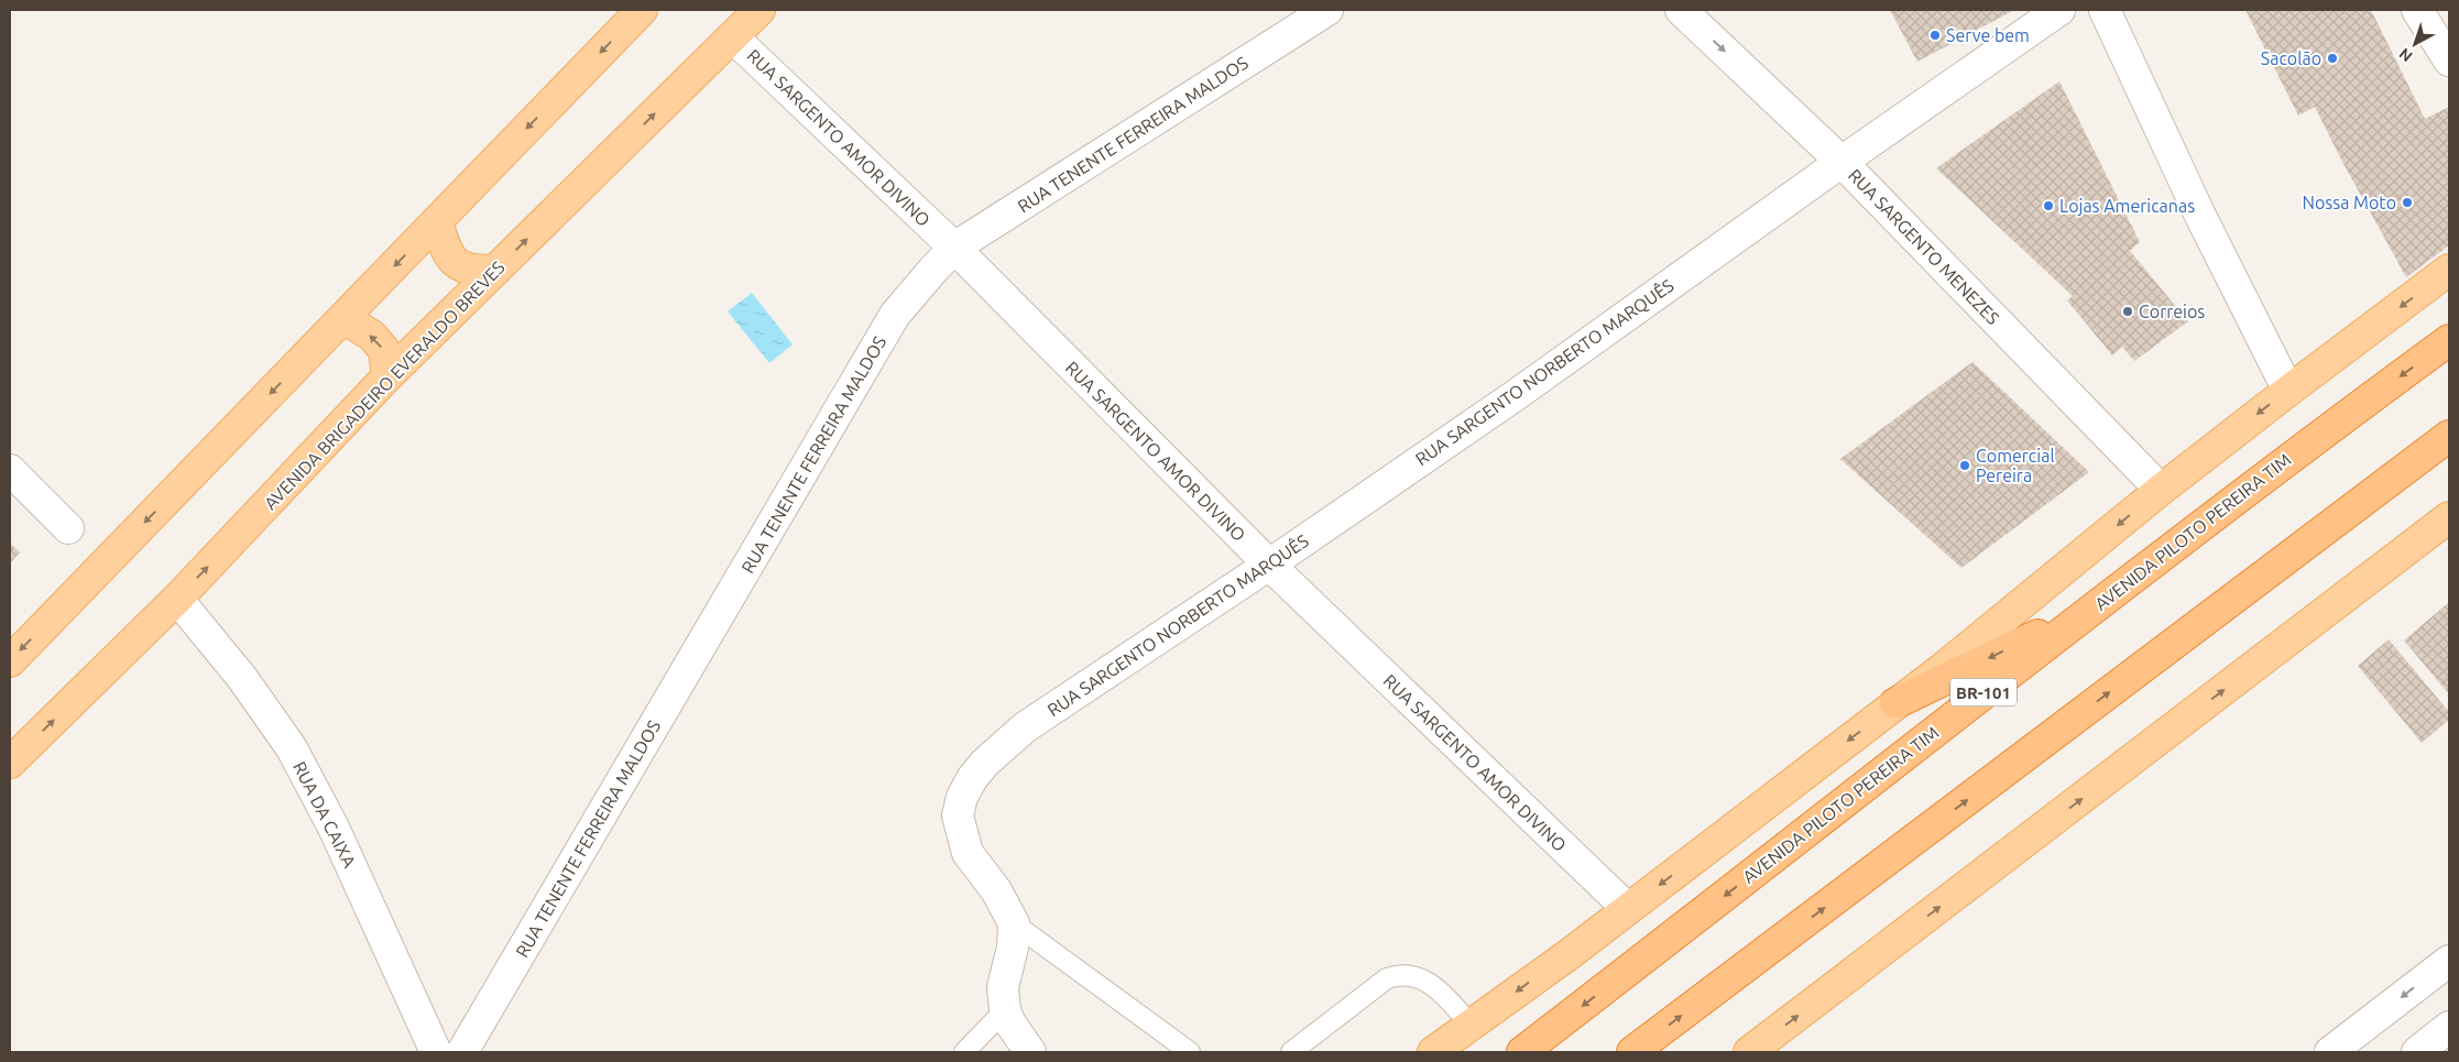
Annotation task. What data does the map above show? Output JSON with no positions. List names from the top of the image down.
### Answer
{
  "streets": {
    "highway": ["AVENIDA PILOTO PEREIRA TIM", "BR-101"],
    "main road": ["AVENIDA BRIGADEIRO EVERALDO BREVES"],
    "street": [
      "RUA TENENTE FERREIRA MALDOS",
      "RUA SARGENTO AMOR DIVINO",
      "RUA SARGENTO MENEZES",
      "RUA SARGENTO NORBERTO MARQUÊS",
      "RUA DA CAIXA"
    ]
  },
  "crossings": [
    ["RUA TENENTE FERREIRA MALDOS", "RUA SARGENTO AMOR DIVINO"],
    ["RUA SARGENTO AMOR DIVINO", "RUA SARGENTO NORBERTO MARQUÊS"],
    ["RUA SARGENTO AMOR DIVINO", "AVENIDA BRIGADEIRO EVERALDO BREVES"],
    ["RUA SARGENTO MENEZES", "RUA SARGENTO NORBERTO MARQUÊS"],
    ["AVENIDA BRIGADEIRO EVERALDO BREVES", "RUA DA CAIXA"]
  ],
  "places": [
    "Serve bem",
    "Sacolão",
    "Nossa Moto",
    "Lojas Americanas",
    "Correios",
    "Comercial Pereira"
  ],
  "north": "bottom left"
}
